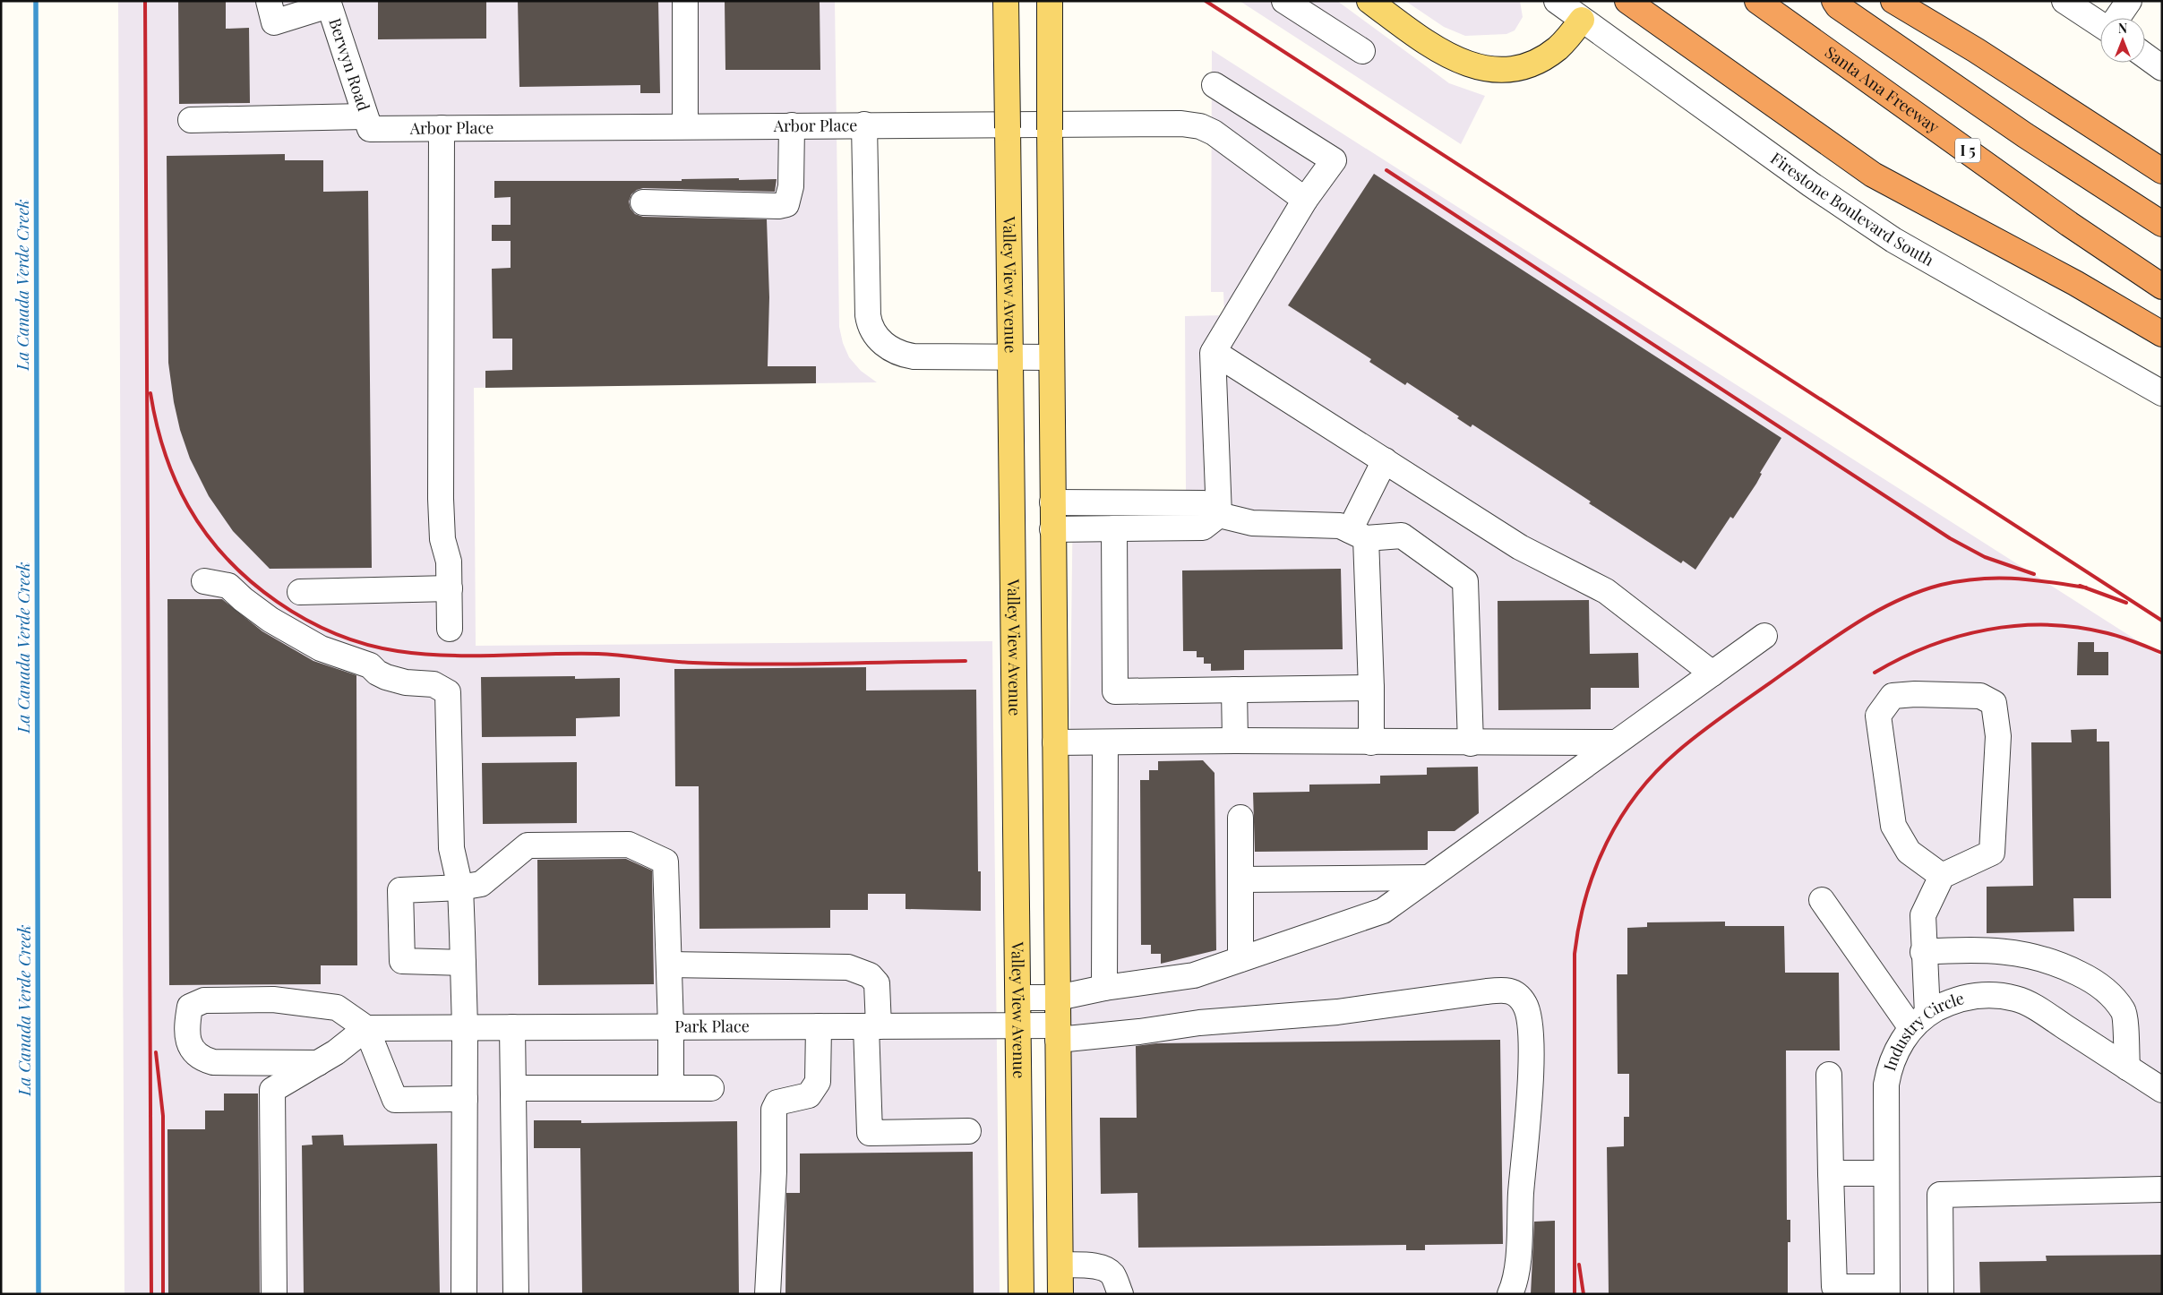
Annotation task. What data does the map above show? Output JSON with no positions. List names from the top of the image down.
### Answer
{
  "streets": {
    "highway": ["Santa Ana Freeway", "I 5"],
    "main road": ["Valley View Avenue"],
    "street": [
      "Berwyn Road",
      "Arbor Place",
      "Firestone Boulevard South",
      "Park Place",
      "Industry Circle"
    ]
  },
  "crossings": [
    ["Berwyn Road", "Arbor Place"],
    ["Arbor Place", "Valley View Avenue"],
    ["Valley View Avenue", "Park Place"]
  ],
  "water": ["La Canada Verde Creek"],
  "north": "top"
}
